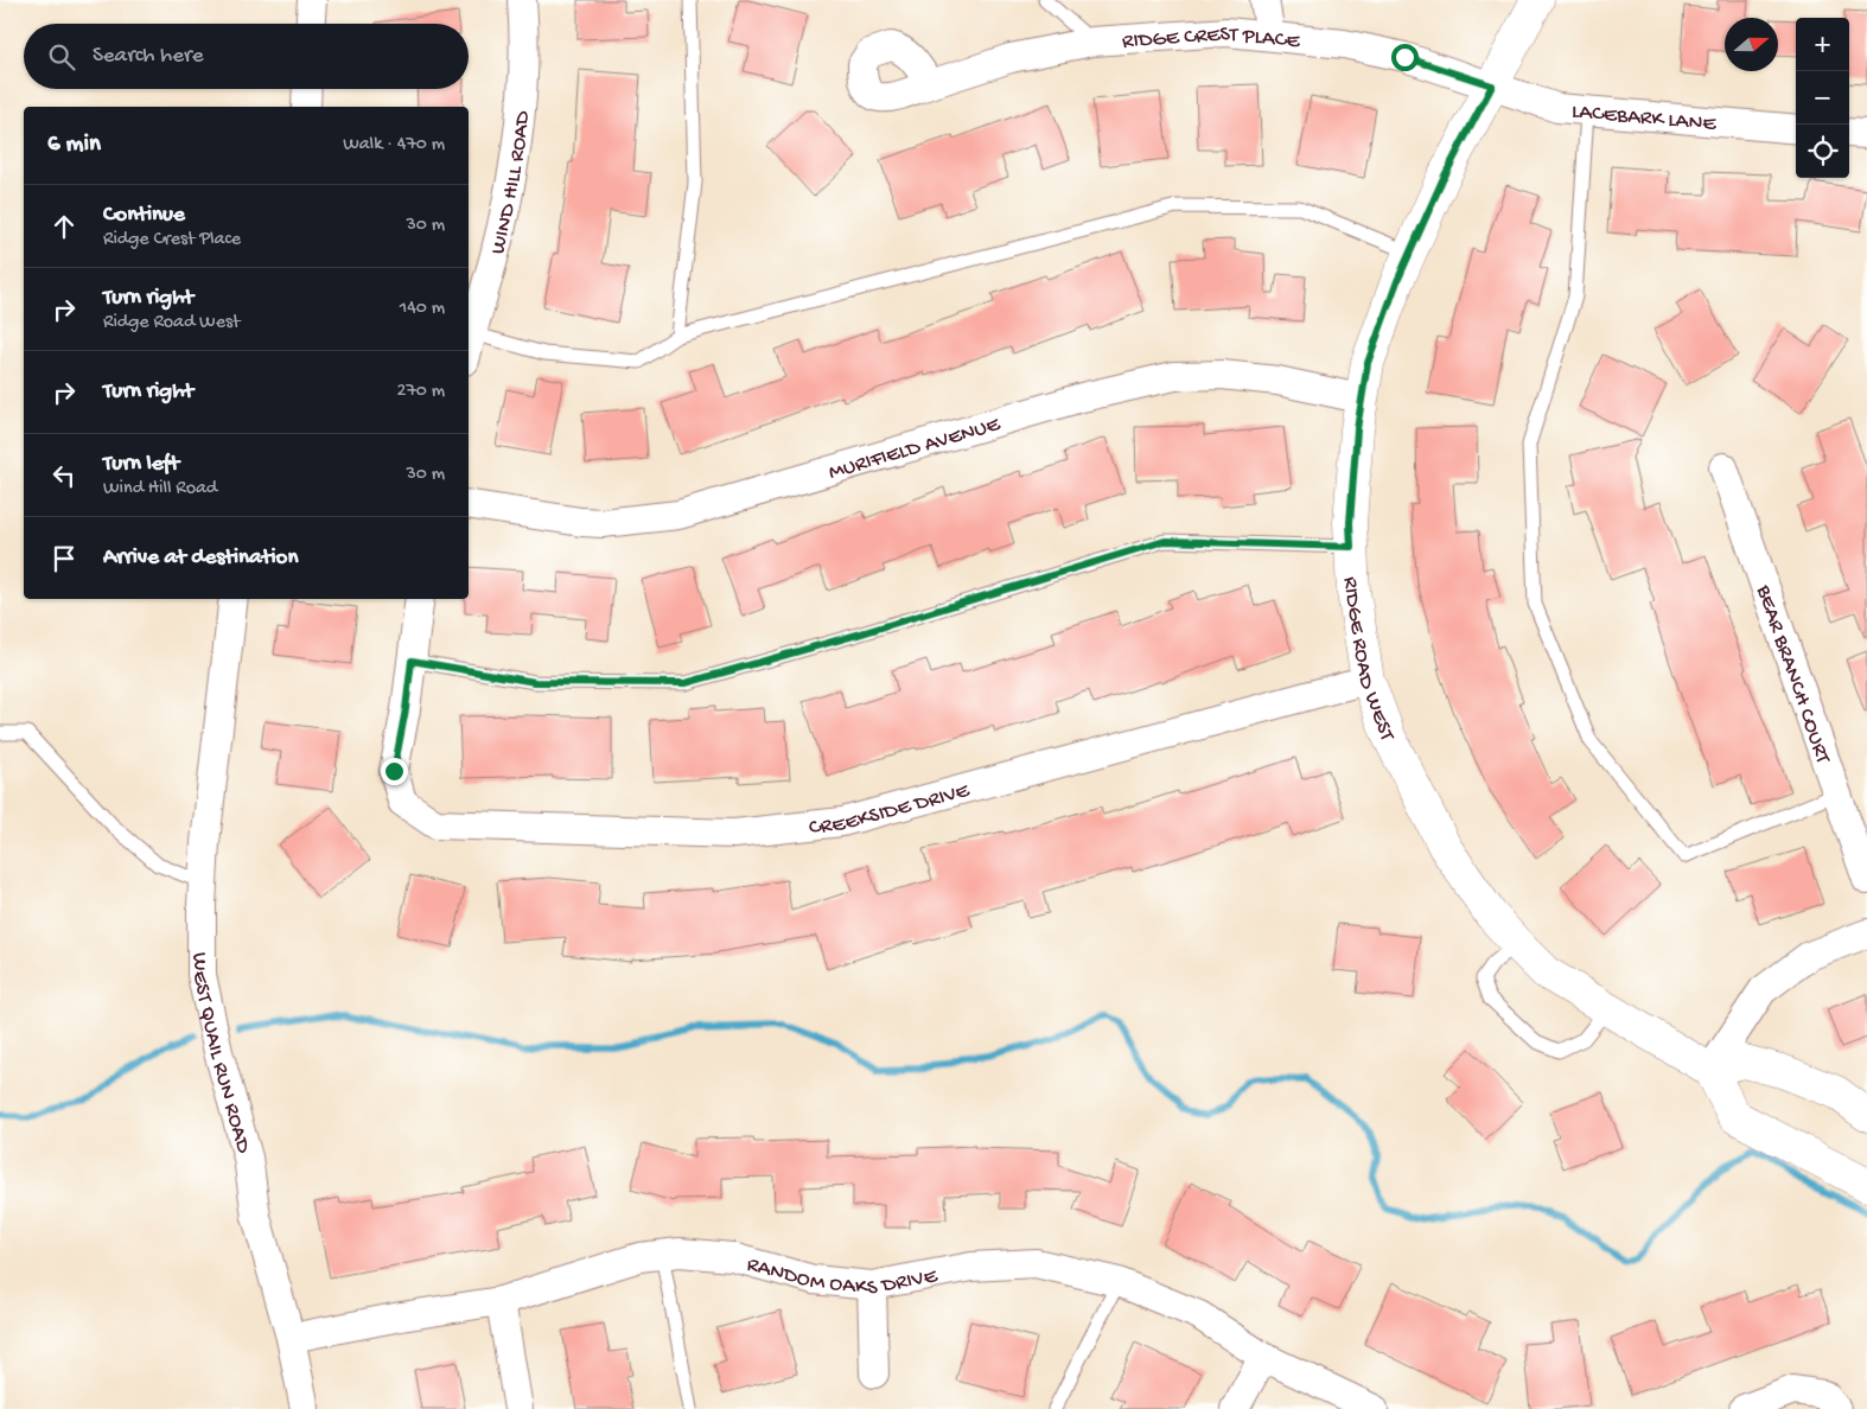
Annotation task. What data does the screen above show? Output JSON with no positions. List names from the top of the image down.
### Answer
{
  "streets": {
    "street": [
      "RIDGE CREST PLACE",
      "LACEBARK LANE",
      "WIND HILL ROAD",
      "MURIFIELD AVENUE",
      "RIDGE ROAD WEST",
      "BEAR BRANCH COURT",
      "CREEKSIDE DRIVE",
      "WEST QUAIL RUN ROAD",
      "RANDOM OAKS DRIVE"
    ]
  },
  "crossings": [
    ["RIDGE CREST PLACE", "LACEBARK LANE"],
    ["RIDGE CREST PLACE", "RIDGE ROAD WEST"],
    ["LACEBARK LANE", "RIDGE ROAD WEST"],
    ["MURIFIELD AVENUE", "RIDGE ROAD WEST"],
    ["RIDGE ROAD WEST", "CREEKSIDE DRIVE"],
    ["WEST QUAIL RUN ROAD", "RANDOM OAKS DRIVE"]
  ],
  "north": "right",
  "page": {
    "map_buttons": ["+", "−"],
    "search": "Search here",
    "heading": ["6 min", "Walk · 470 m"],
    "list": [
      ["Continue", "Ridge Crest Place", "30 m"],
      ["Turn right", "Ridge Road West", "140 m"],
      ["Turn right", "270 m"],
      ["Turn left", "Wind Hill Road", "30 m"],
      "Arrive at destination"
    ]
  }
}
